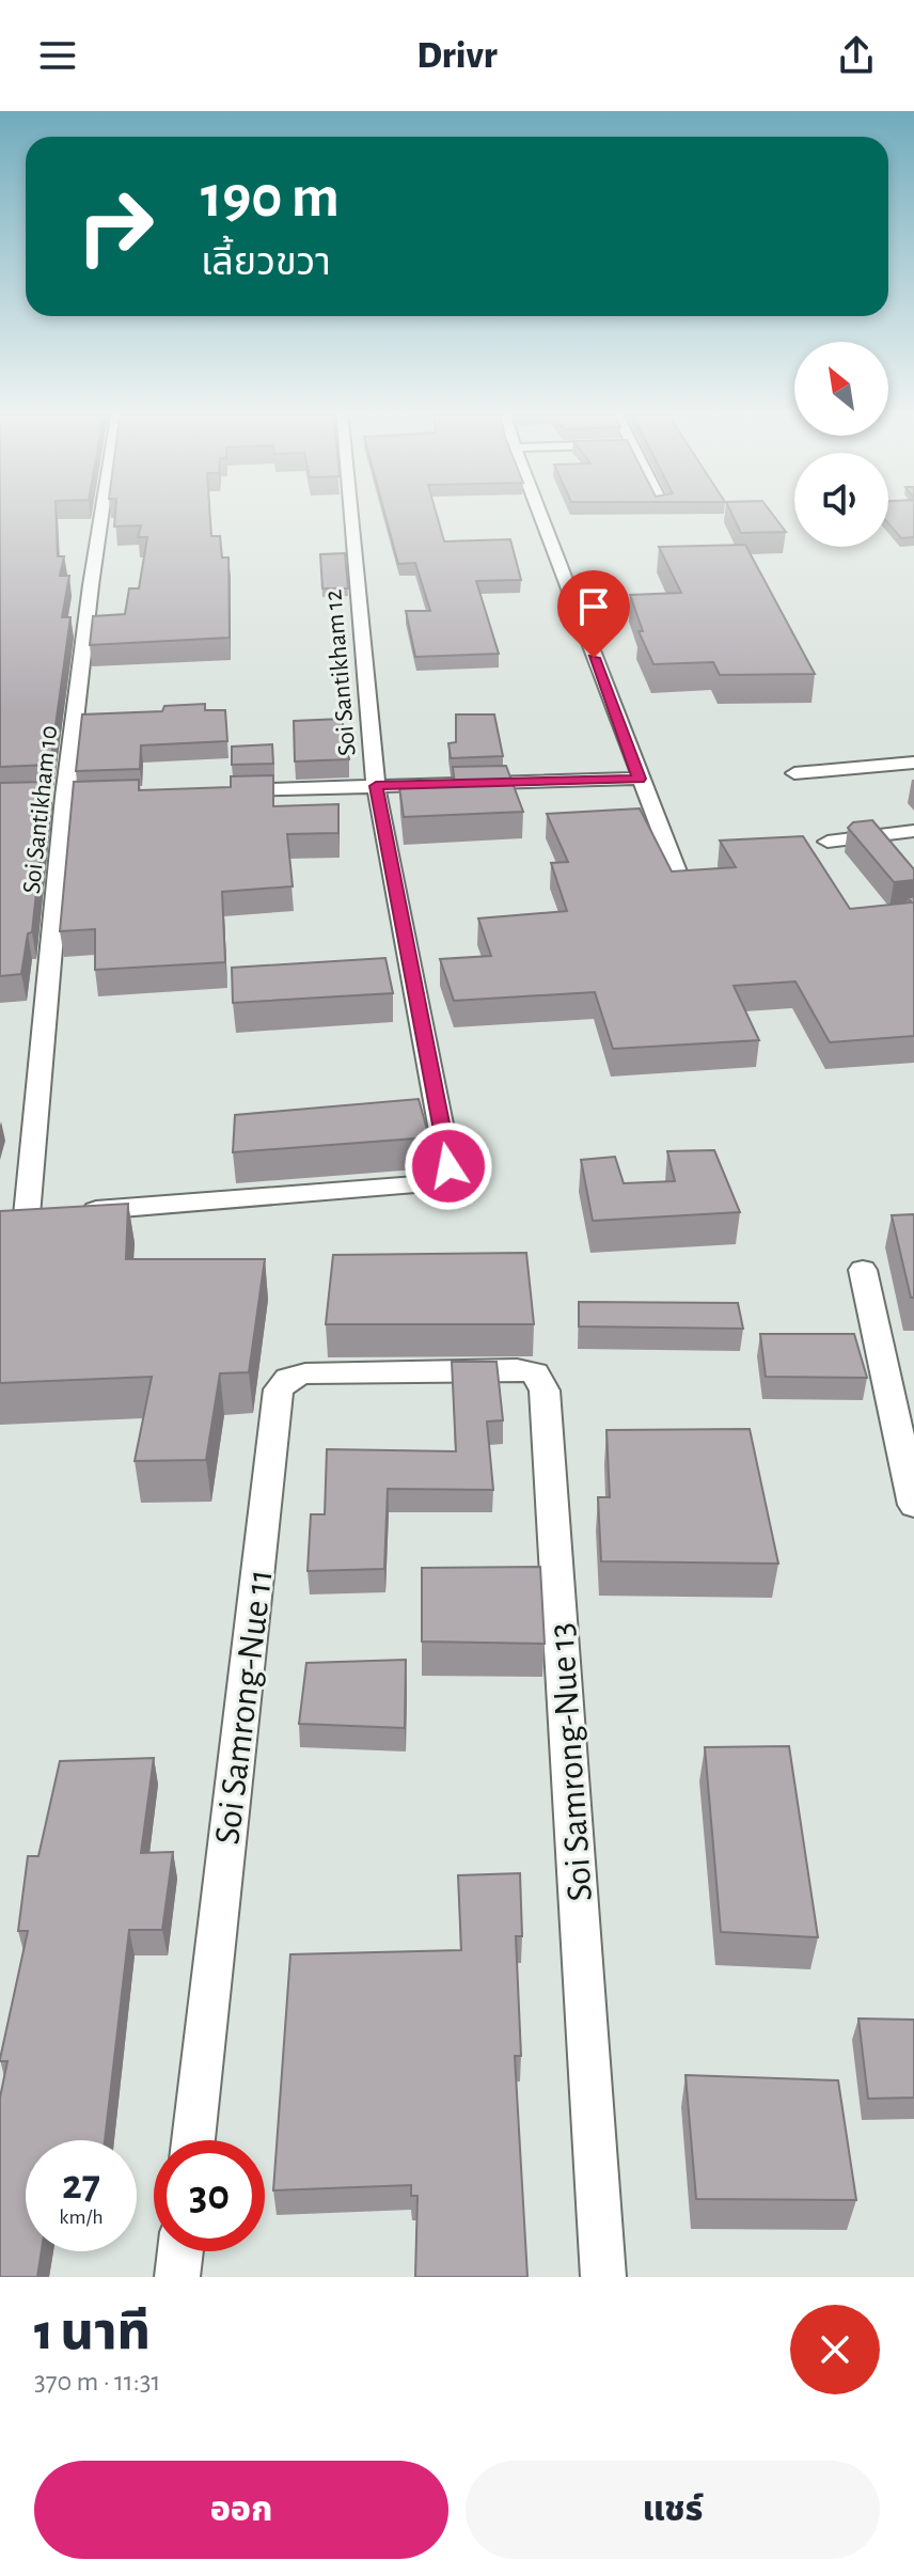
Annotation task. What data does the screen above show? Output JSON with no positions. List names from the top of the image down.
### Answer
{
  "streets": {
    "street": [
      "Soi Santikham 12",
      "Soi Santikham 10",
      "Soi Samrong-Nue 11",
      "Soi Samrong-Nue 13"
    ]
  },
  "crossings": [
    ["Soi Santikham 12", "Soi Santikham 10"],
    ["Soi Samrong-Nue 11", "Soi Samrong-Nue 13"]
  ],
  "north": "top left",
  "page": {
    "header": "Drivr",
    "turn": ["190 m", "เลี้ยวขวา"],
    "speed": "27 km/h",
    "limit": "30",
    "heading": ["1 นาที", "370 m · 11:31"],
    "buttons": ["ออก", "แชร์"]
  }
}
